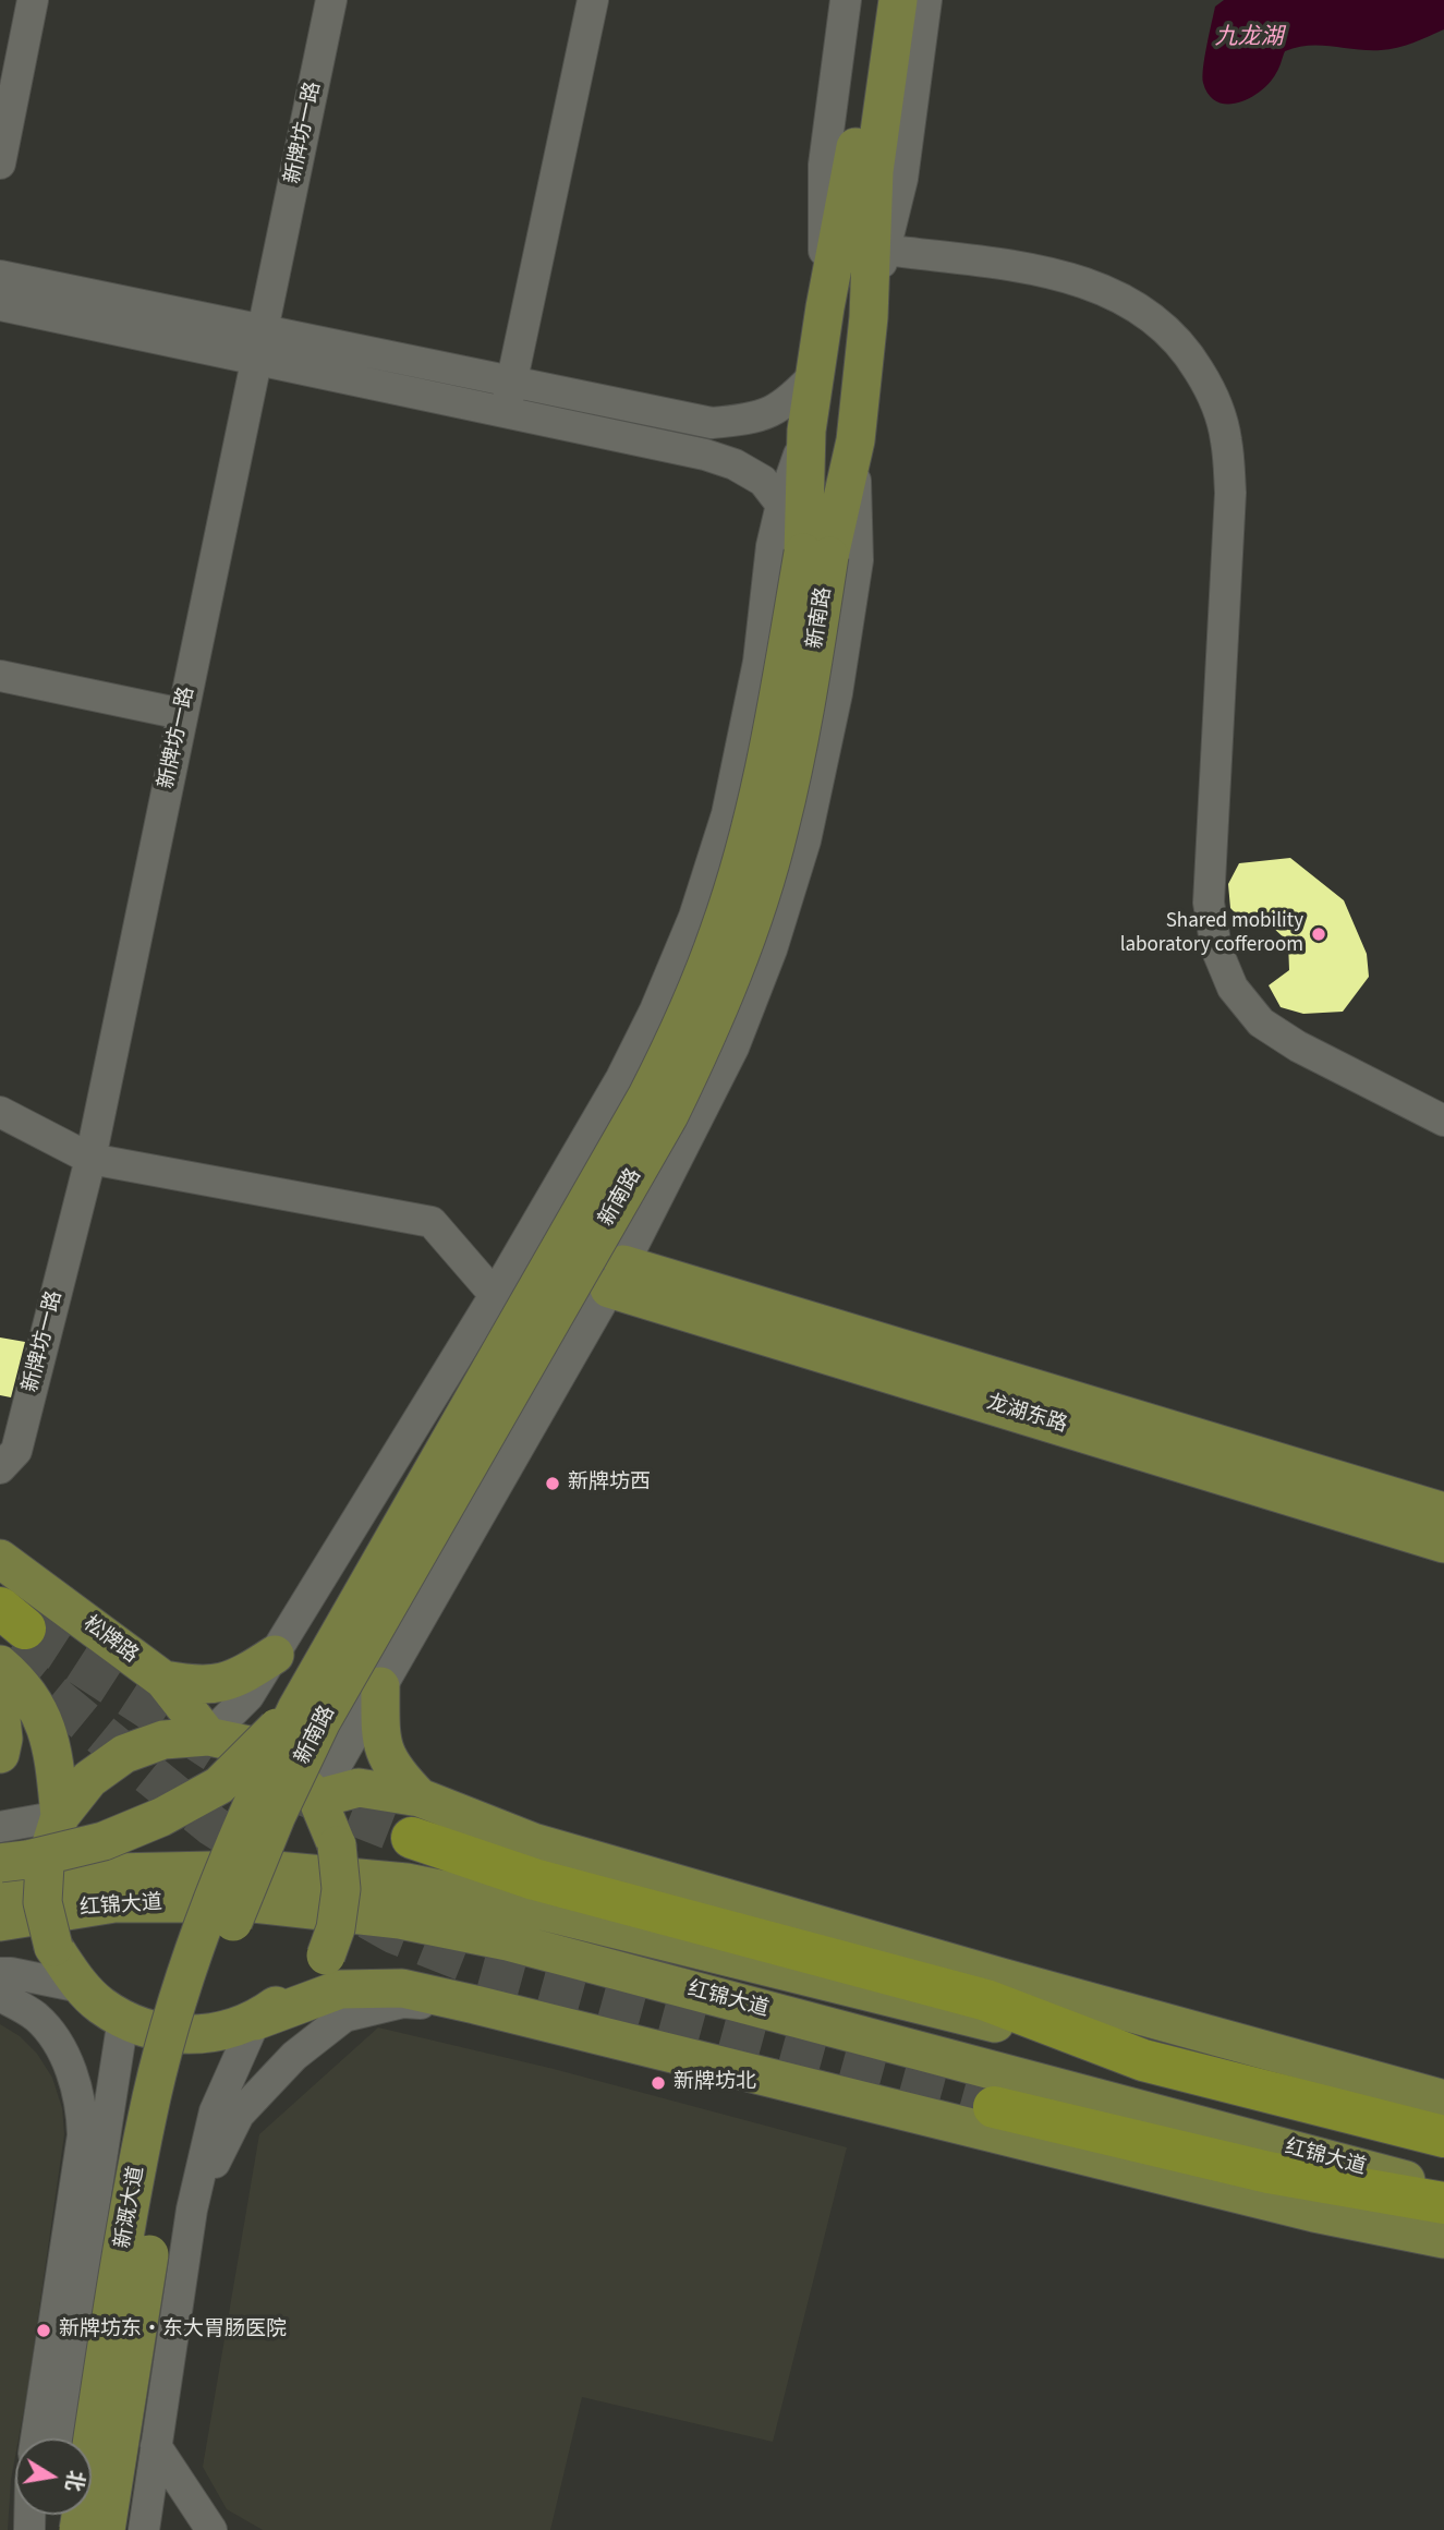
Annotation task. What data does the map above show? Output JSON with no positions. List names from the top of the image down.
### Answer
{
  "streets": {
    "highway": ["红锦大道"],
    "main road": [
      "新南路",
      "龙湖东路",
      "松牌路",
      "新溉大道"
    ],
    "street": ["新牌坊一路"]
  },
  "crossings": [
    ["新南路", "龙湖东路"],
    ["新南路", "松牌路"],
    ["新南路", "红锦大道"],
    ["新南路", "新溉大道"]
  ],
  "water": ["九龙湖"],
  "places": [
    "Shared mobility laboratory cofferoom",
    "新牌坊西",
    "新牌坊北",
    "新牌坊东‧东大胃肠医院"
  ],
  "north": "right"
}
